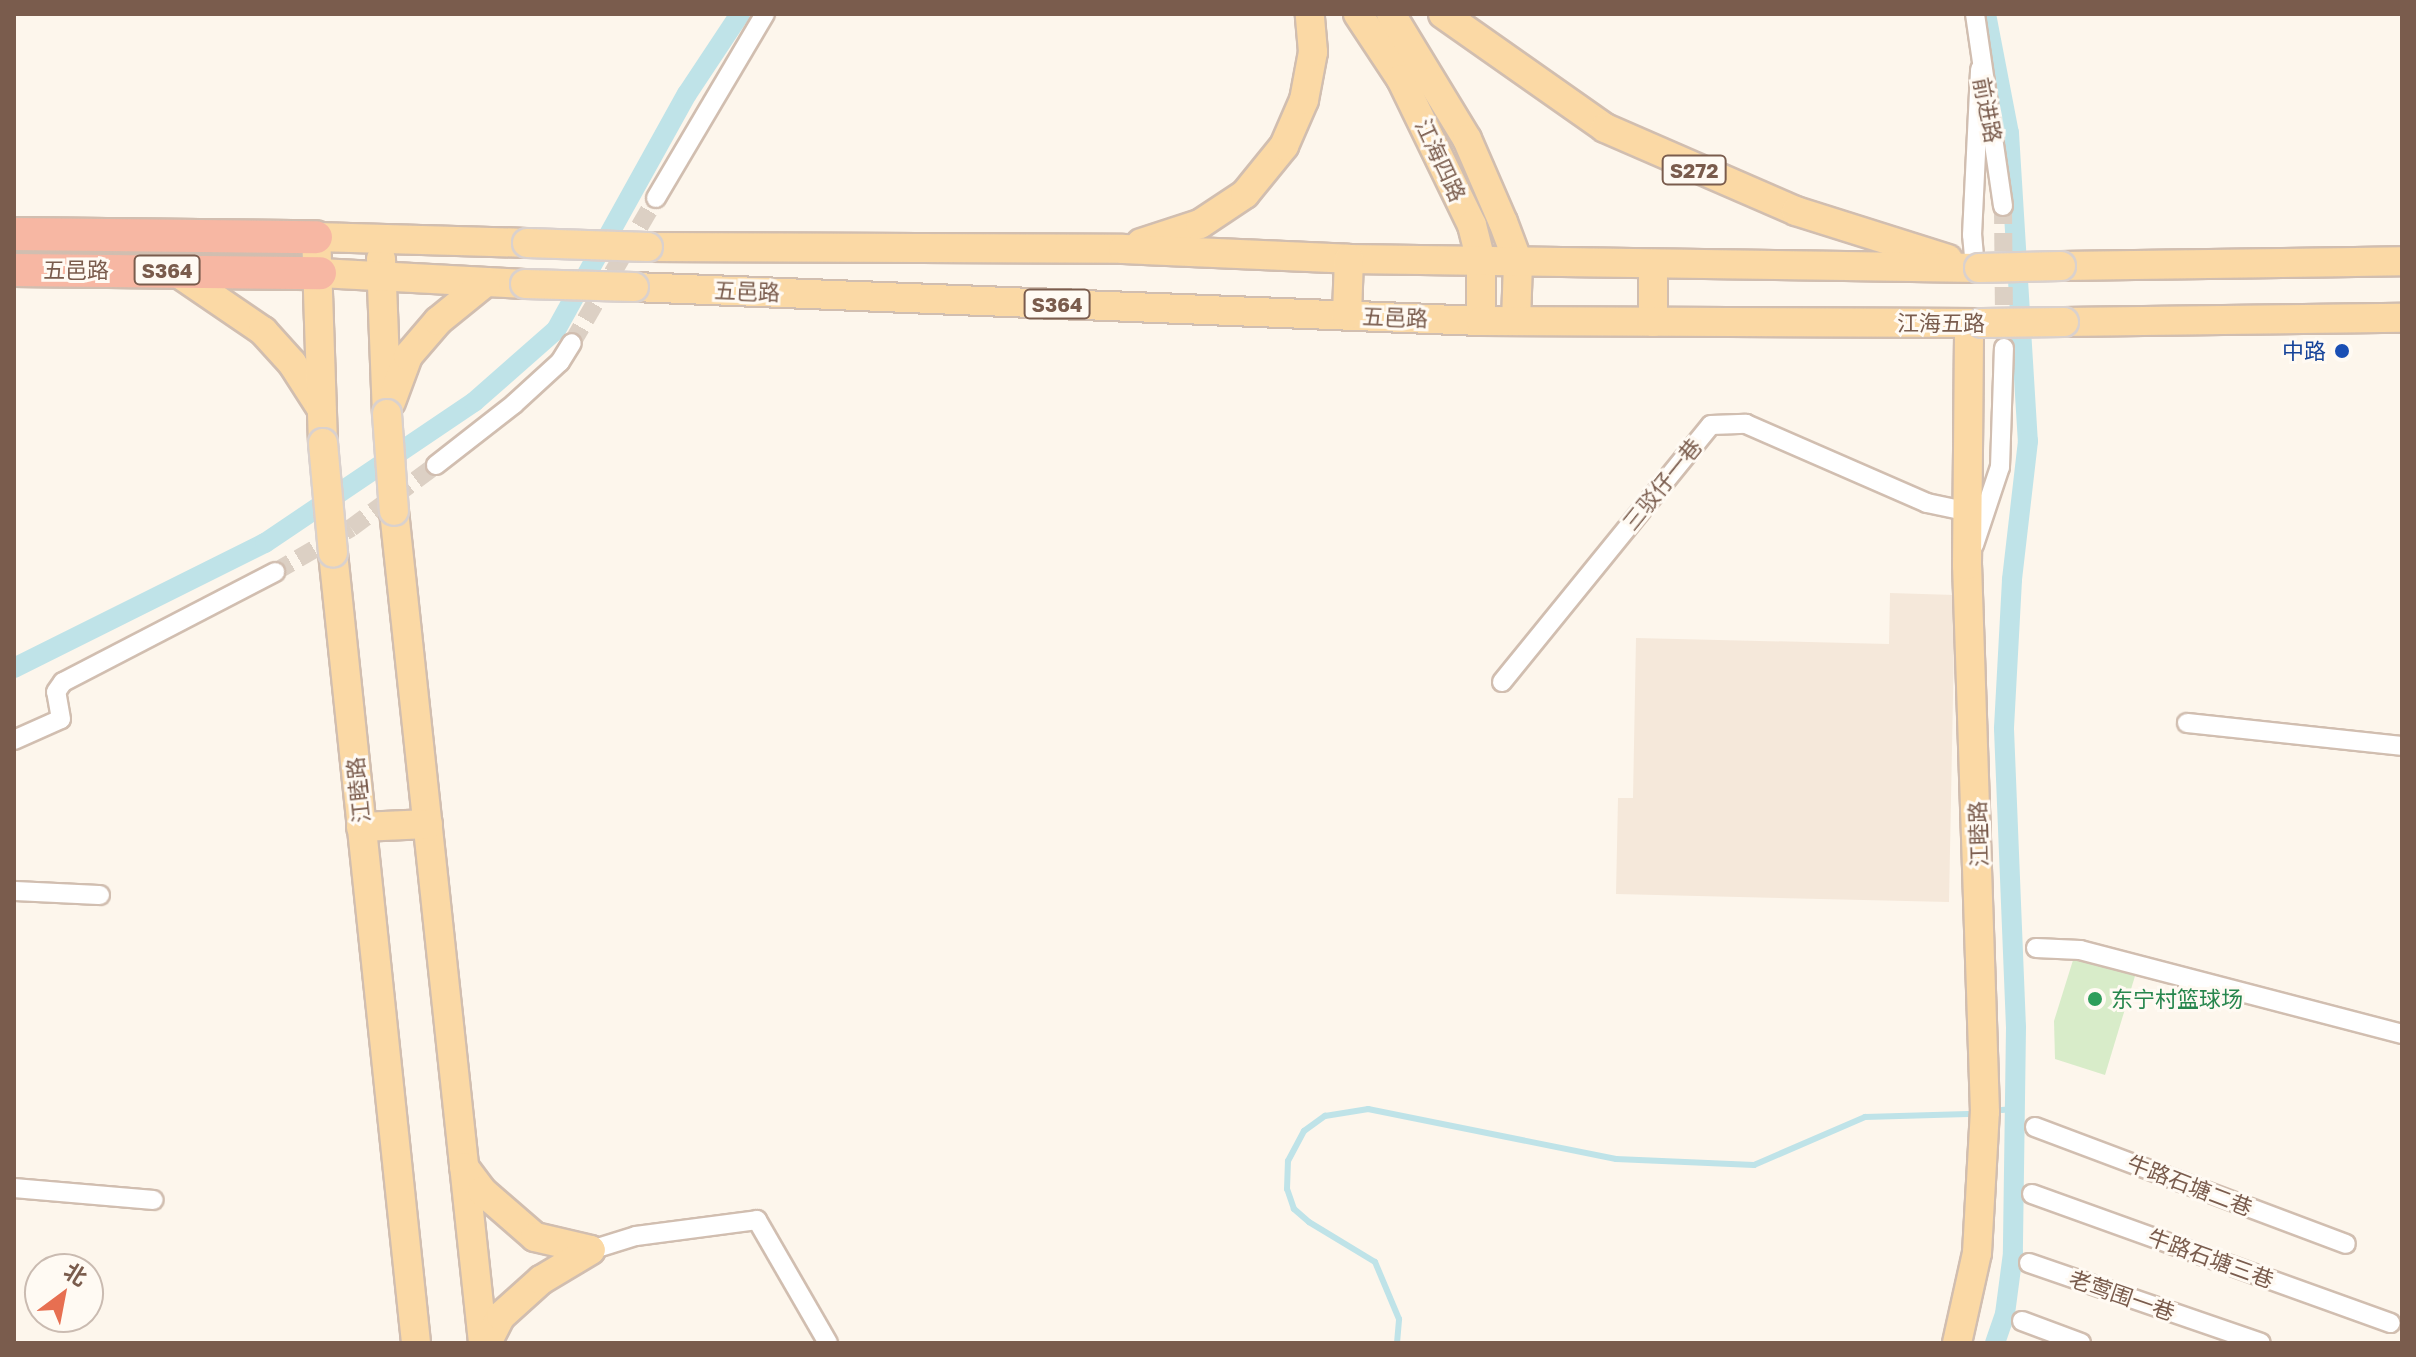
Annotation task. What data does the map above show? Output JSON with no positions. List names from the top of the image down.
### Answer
{
  "streets": {
    "highway": ["五邑路", "S364"],
    "main road": [
      "江海四路",
      "S272",
      "江海五路",
      "江睦路"
    ],
    "street": [
      "前进路",
      "三驳仔一巷",
      "牛路石塘二巷",
      "牛路石塘三巷",
      "老莺围一巷"
    ]
  },
  "crossings": [
    ["江海四路", "S272"],
    ["江海四路", "五邑路"],
    ["江海四路", "江海五路"],
    ["S272", "五邑路"],
    ["五邑路", "江海五路"],
    ["五邑路", "江睦路"],
    ["江海五路", "江睦路"],
    ["三驳仔一巷", "江睦路"]
  ],
  "places": ["中路", "东宁村篮球场"],
  "north": "top right"
}
